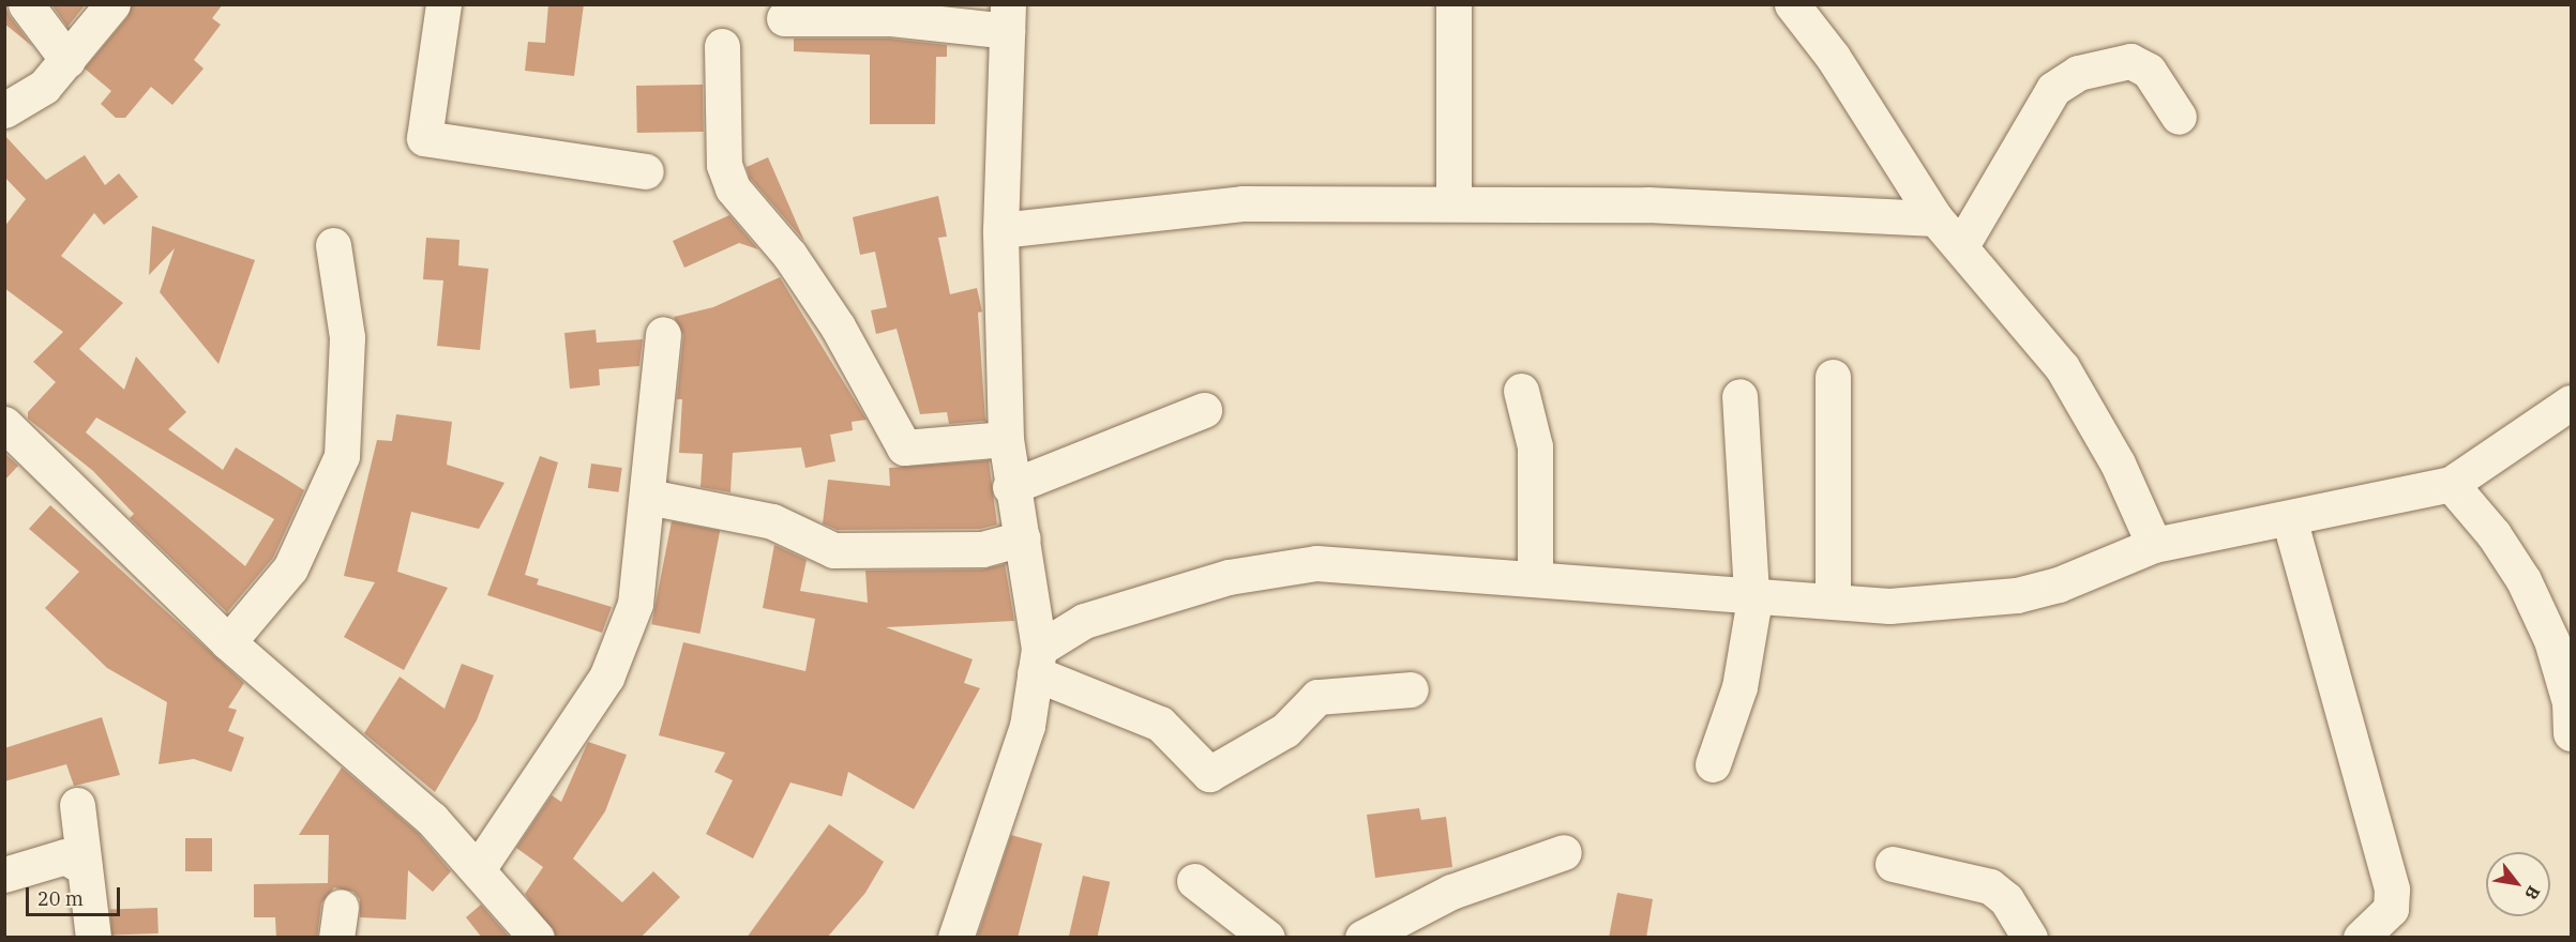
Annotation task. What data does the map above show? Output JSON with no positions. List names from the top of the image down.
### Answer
{
  "scale_bar": "20 m",
  "north": "bottom right"
}
